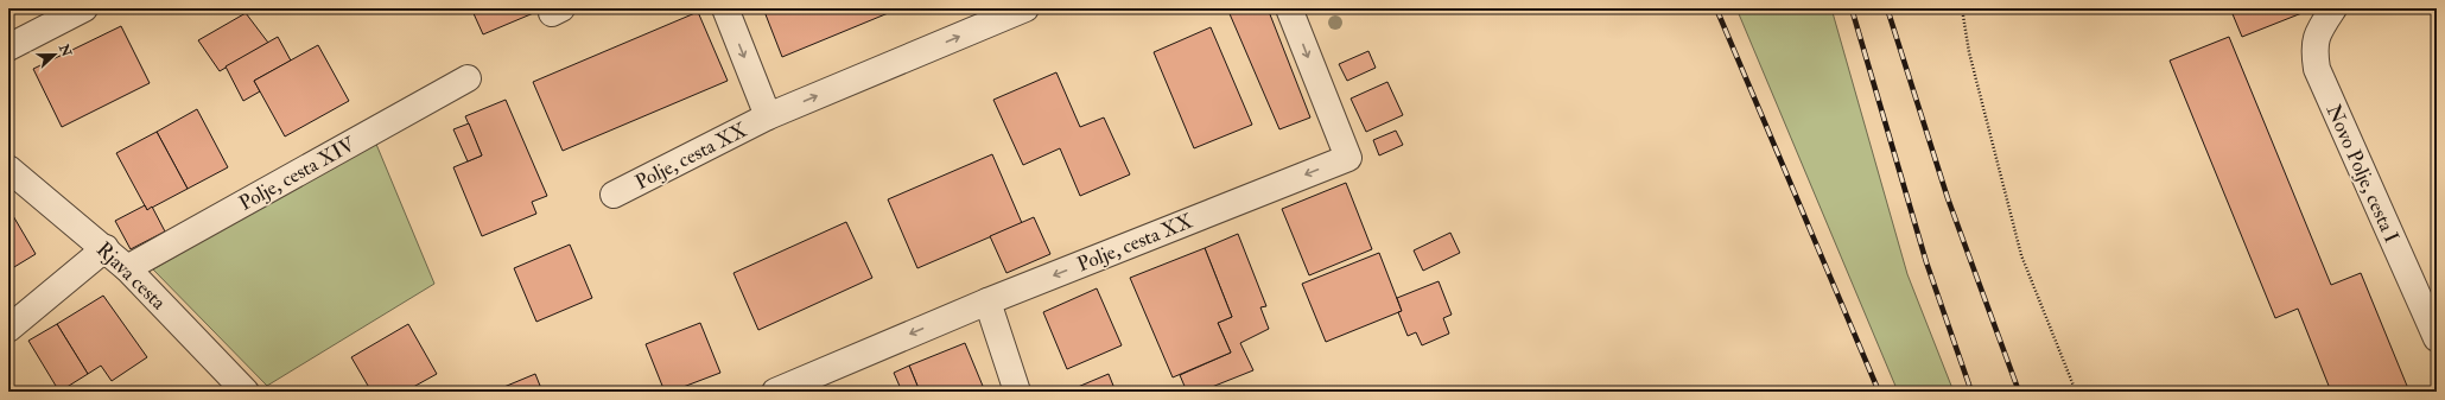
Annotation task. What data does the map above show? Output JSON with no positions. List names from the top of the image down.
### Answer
{
  "streets": {
    "street": [
      "Polje, cesta XX",
      "Polje, cesta XIV",
      "Novo Polje, cesta I",
      "Rjava cesta"
    ]
  },
  "crossings": [
    ["Polje, cesta XIV", "Rjava cesta"]
  ],
  "north": "right"
}
